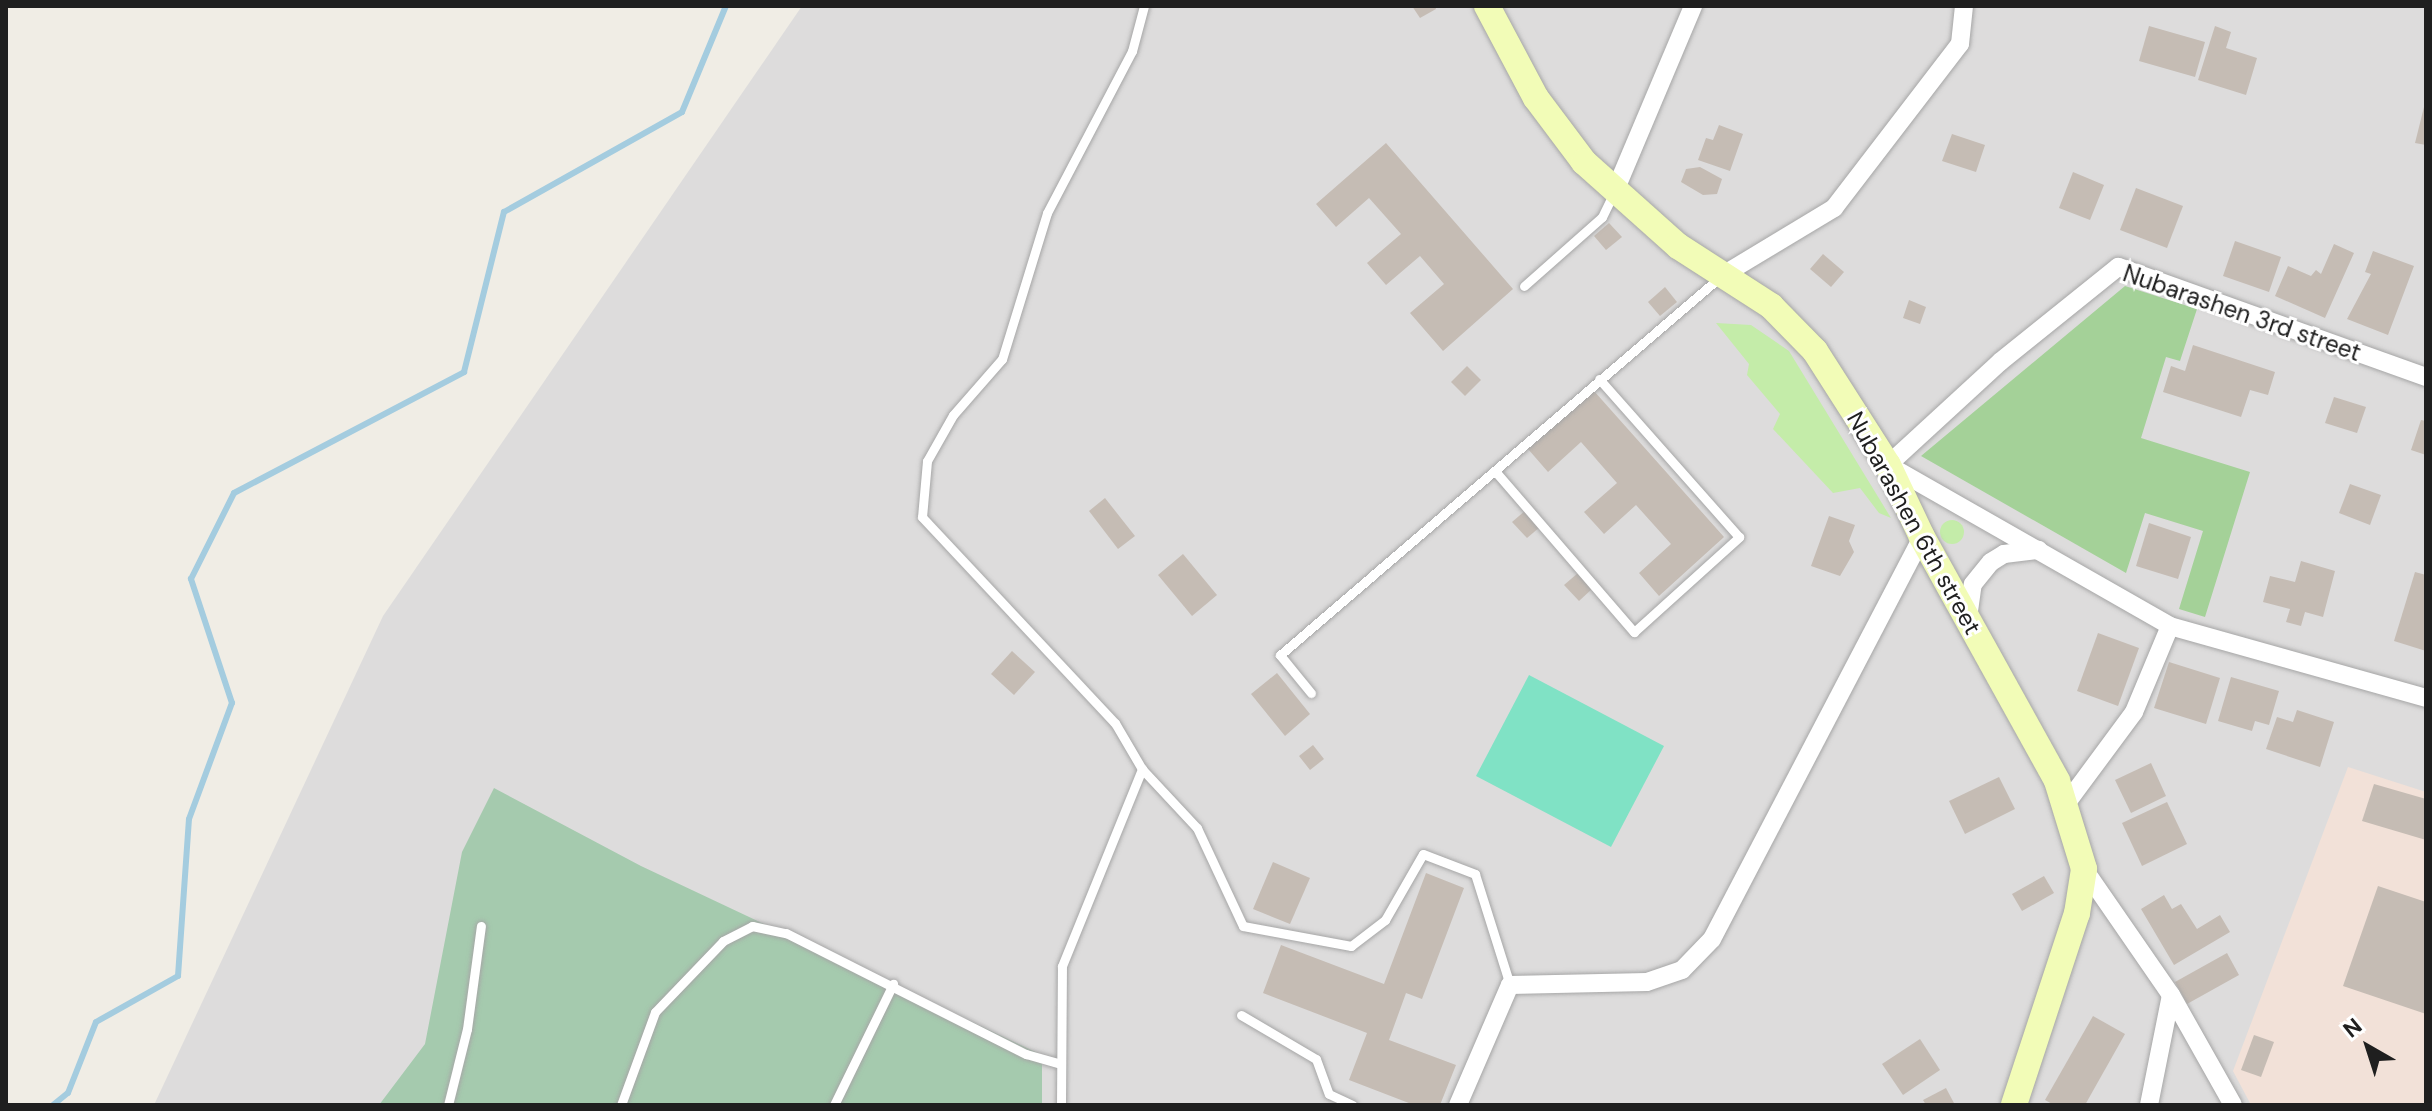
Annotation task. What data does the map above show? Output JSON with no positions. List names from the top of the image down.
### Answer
{
  "streets": {
    "main road": ["Nubarashen 6th street"],
    "street": ["Nubarashen 3rd street"]
  },
  "crossings": [
    ["Nubarashen 3rd street", "Nubarashen 6th street"]
  ],
  "north": "top left"
}
